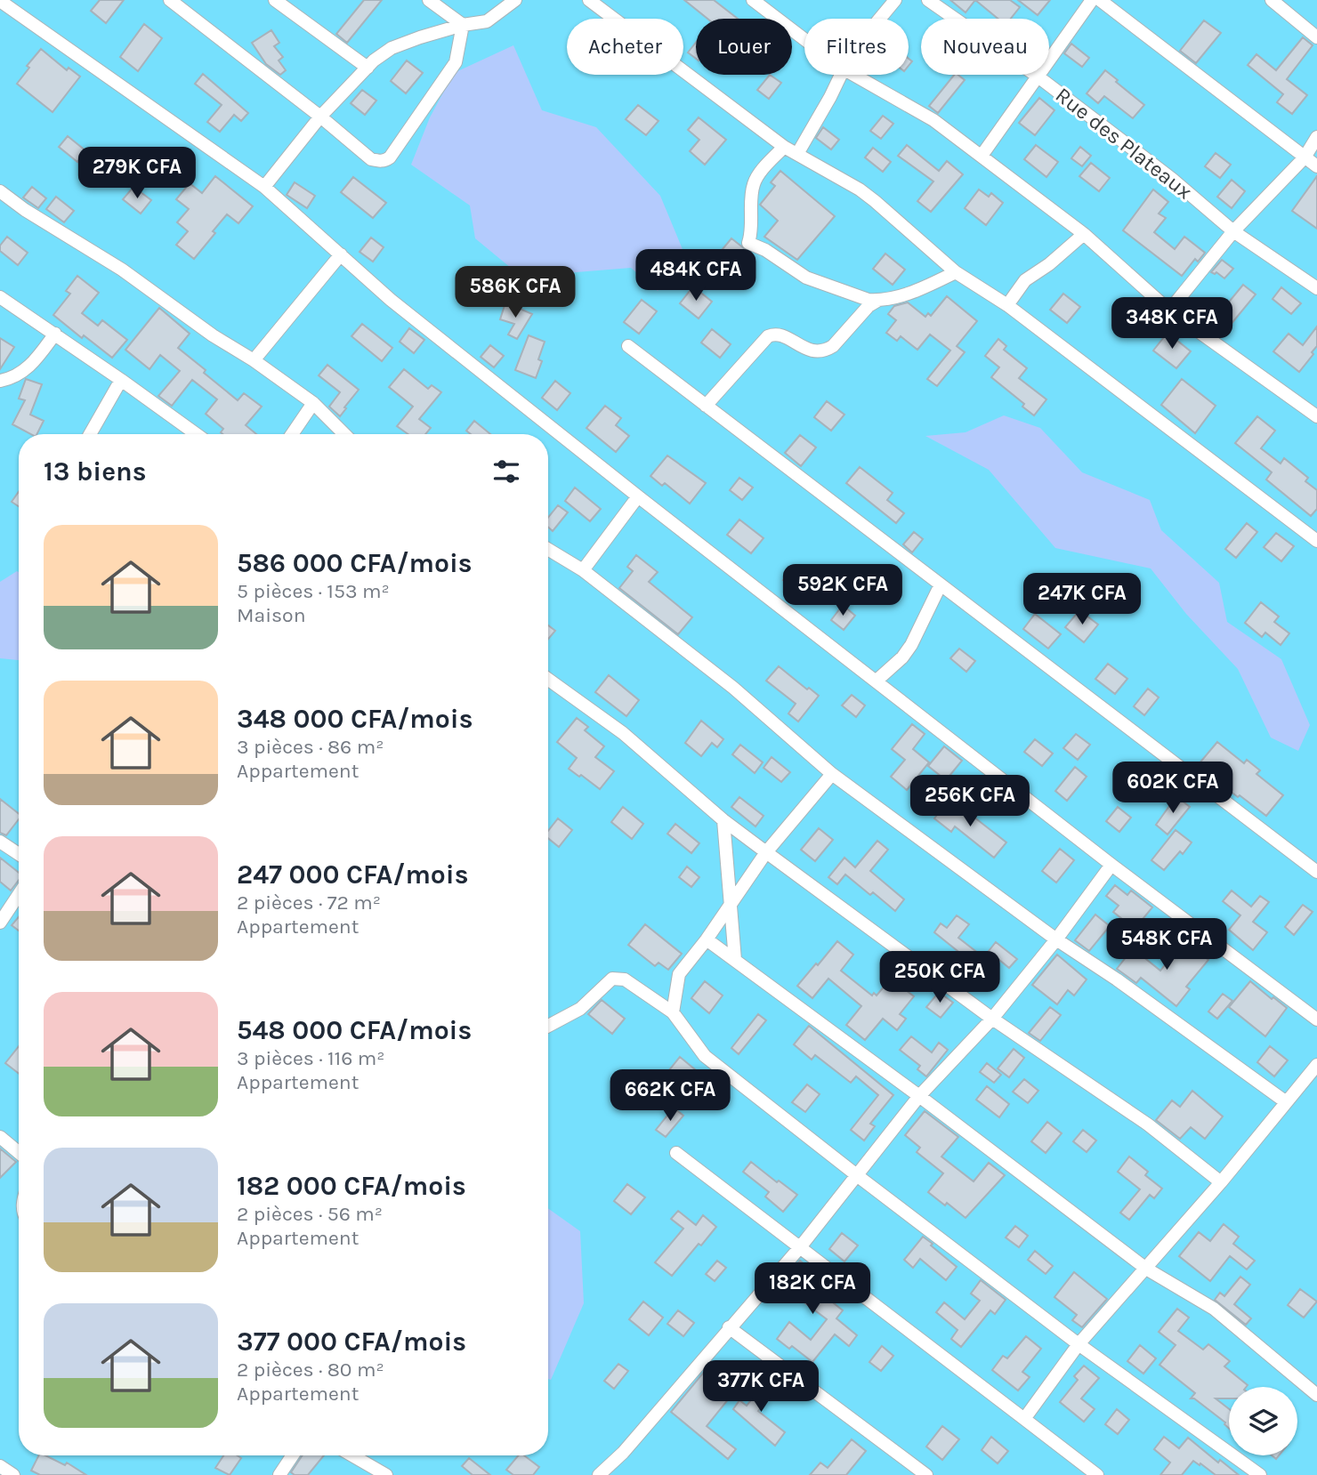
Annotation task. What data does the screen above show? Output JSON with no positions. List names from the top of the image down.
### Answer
{
  "streets": {
    "street": ["Rue des Plateaux"]
  },
  "page": {
    "chip": [
      "Acheter",
      "Louer",
      "Filtres",
      "Nouveau"
    ],
    "price": [
      "279K CFA",
      "484K CFA",
      "586K CFA",
      "348K CFA",
      "592K CFA",
      "247K CFA",
      "602K CFA",
      "256K CFA",
      "548K CFA",
      "250K CFA",
      "662K CFA",
      "182K CFA",
      "377K CFA"
    ],
    "heading": "13 biens",
    "list": [
      {
        "name": "586 000 CFA/mois",
        "note": "5 pièces · 153 m² · Maison"
      },
      {
        "name": "348 000 CFA/mois",
        "note": "3 pièces · 86 m² · Appartement"
      },
      {
        "name": "247 000 CFA/mois",
        "note": "2 pièces · 72 m² · Appartement"
      },
      {
        "name": "548 000 CFA/mois",
        "note": "3 pièces · 116 m² · Appartement"
      },
      {
        "name": "182 000 CFA/mois",
        "note": "2 pièces · 56 m² · Appartement"
      },
      {
        "name": "377 000 CFA/mois",
        "note": "2 pièces · 80 m² · Appartement"
      }
    ]
  }
}
